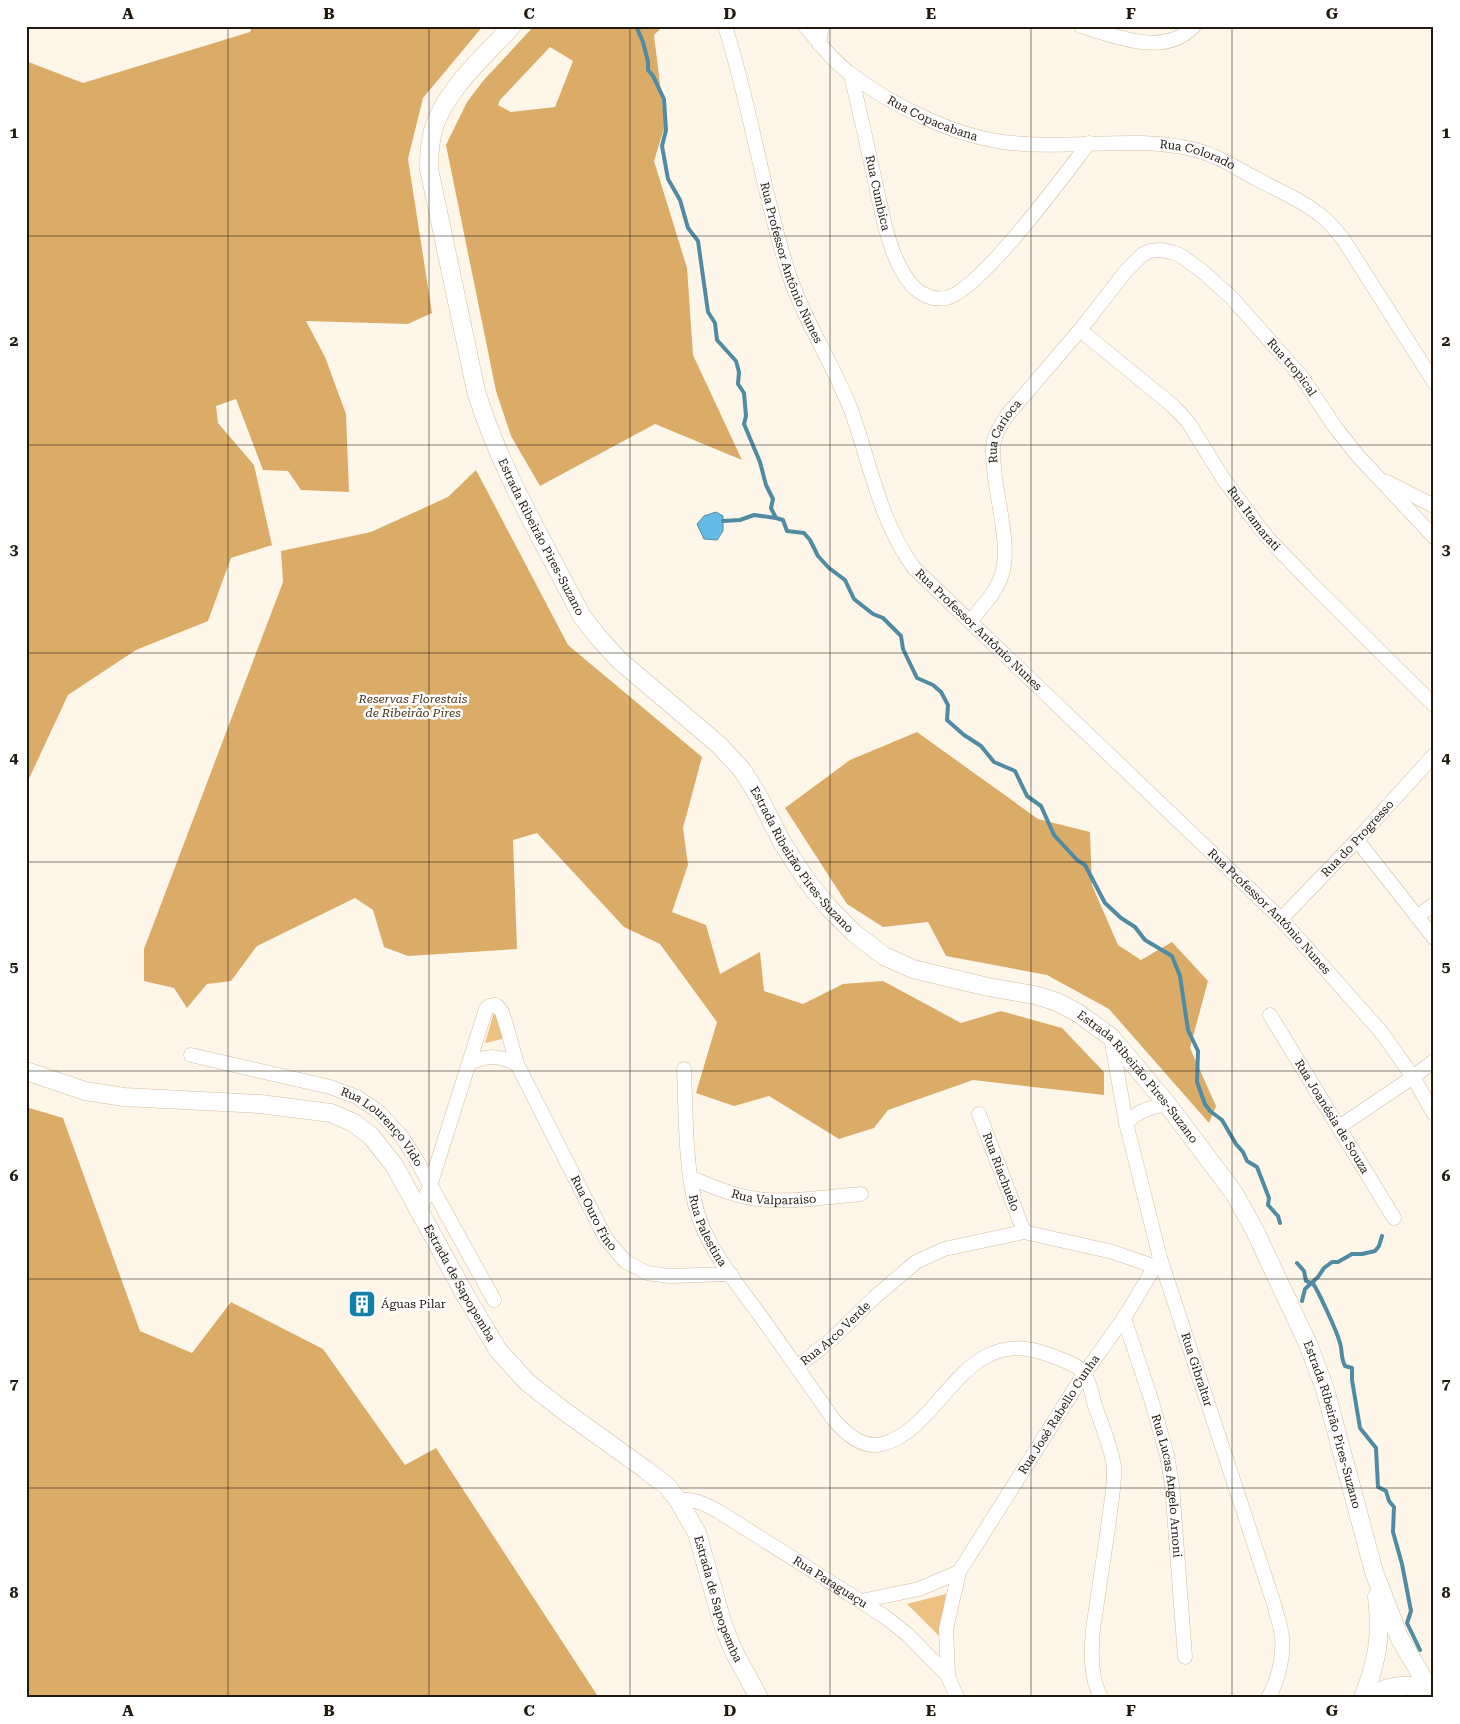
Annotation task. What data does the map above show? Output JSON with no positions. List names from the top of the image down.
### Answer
{
  "streets": {
    "main road": ["Estrada Ribeirão Pires-Suzano", "Estrada de Sapopemba"],
    "street": [
      "Rua Copacabana",
      "Rua Colorado",
      "Rua Cumbica",
      "Rua Professor Antônio Nunes",
      "Rua tropical",
      "Rua Carioca",
      "Rua Itamarati",
      "Rua do Progresso",
      "Rua Joanésia de Souza",
      "Rua Lourenço Vido",
      "Rua Riachuelo",
      "Rua Valparaiso",
      "Rua Ouro Fino",
      "Rua Palestina",
      "Rua Arco Verde",
      "Rua Gibraltar",
      "Rua José Rabello Cunha",
      "Rua Lucas Angelo Arnoni",
      "Rua Paraguaçu"
    ]
  },
  "crossings": [
    ["Rua Copacabana", "Rua Colorado"],
    ["Rua Copacabana", "Rua Cumbica"],
    ["Rua Colorado", "Rua Cumbica"],
    ["Rua Professor Antônio Nunes", "Rua Carioca"],
    ["Rua Professor Antônio Nunes", "Rua do Progresso"],
    ["Rua tropical", "Rua Carioca"],
    ["Rua Carioca", "Rua Itamarati"],
    ["Estrada Ribeirão Pires-Suzano", "Rua Gibraltar"],
    ["Rua Lourenço Vido", "Rua Ouro Fino"],
    ["Rua Riachuelo", "Rua Arco Verde"],
    ["Rua Valparaiso", "Rua Palestina"],
    ["Rua Ouro Fino", "Rua Palestina"],
    ["Rua Ouro Fino", "Estrada de Sapopemba"],
    ["Rua Palestina", "Rua Arco Verde"],
    ["Estrada de Sapopemba", "Rua Paraguaçu"],
    ["Rua Arco Verde", "Rua Gibraltar"],
    ["Rua Arco Verde", "Rua José Rabello Cunha"],
    ["Rua Gibraltar", "Rua José Rabello Cunha"],
    ["Rua José Rabello Cunha", "Rua Lucas Angelo Arnoni"],
    ["Rua José Rabello Cunha", "Rua Paraguaçu"]
  ],
  "parks": ["Reservas Florestais de Ribeirão Pires"],
  "places": {
    "building": ["Águas Pilar"]
  },
  "grid": {
    "columns": [
      "A",
      "B",
      "C",
      "D",
      "E",
      "F",
      "G"
    ],
    "rows": [
      "1",
      "2",
      "3",
      "4",
      "5",
      "6",
      "7",
      "8"
    ]
  }
}
